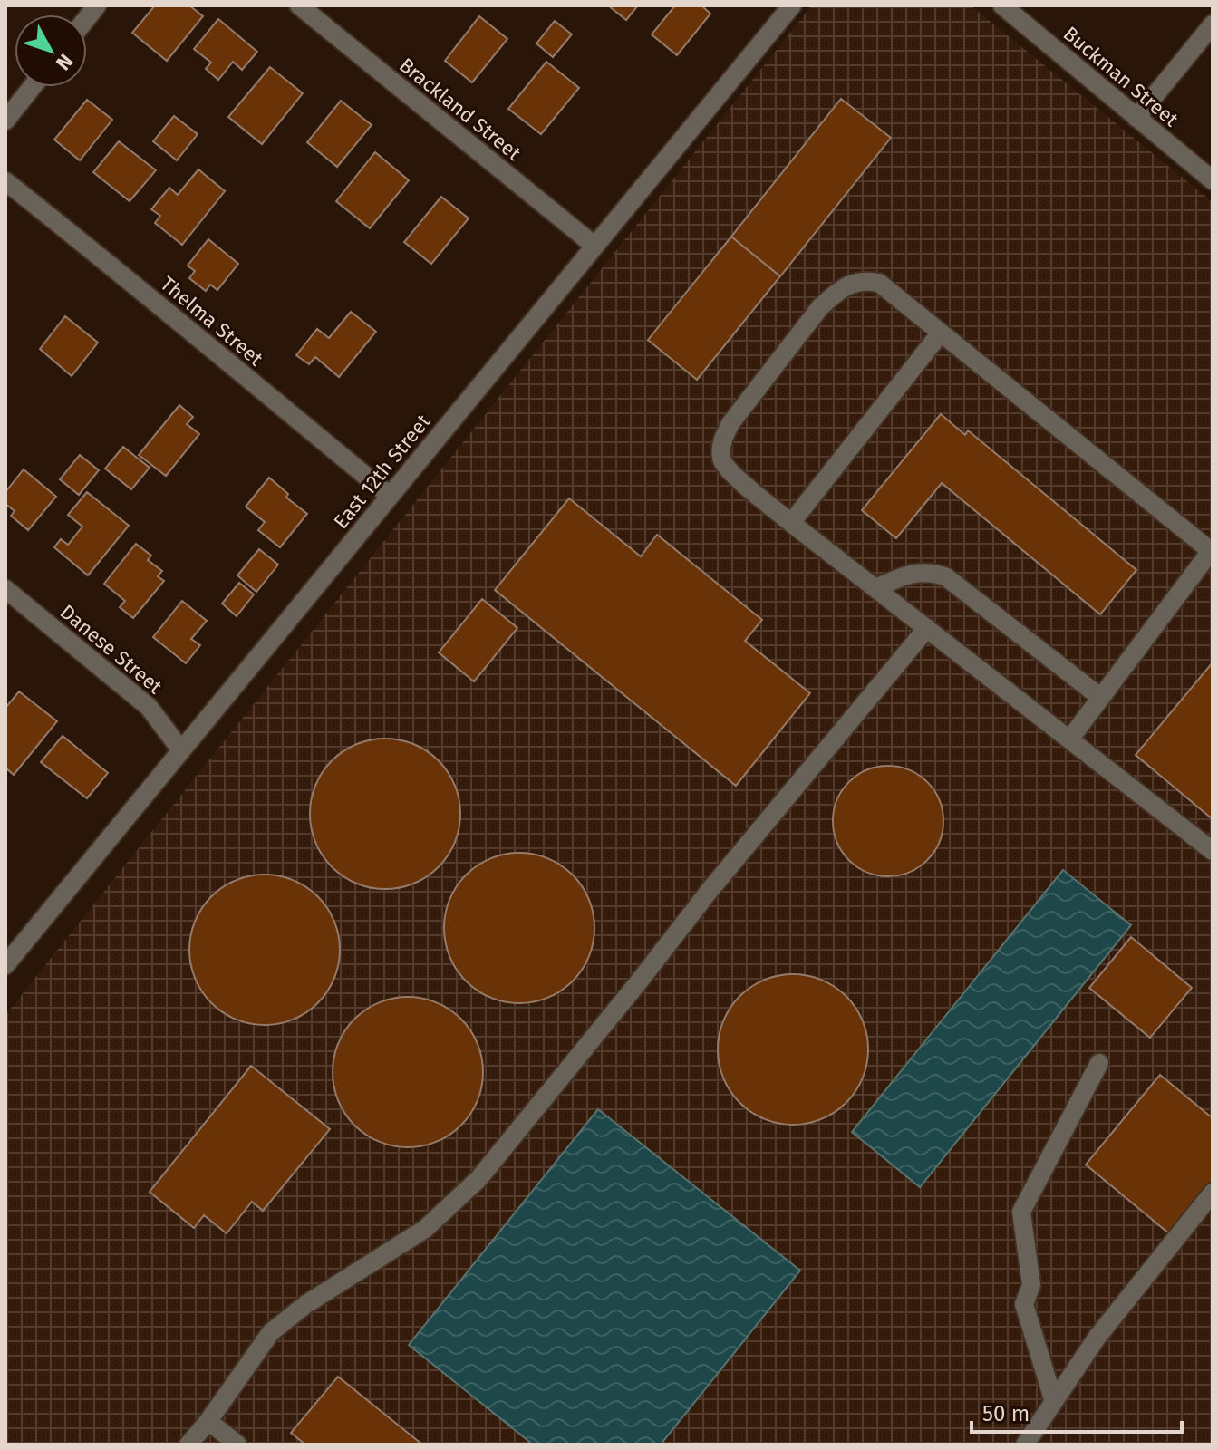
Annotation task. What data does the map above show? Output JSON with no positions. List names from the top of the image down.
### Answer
{
  "streets": {
    "street": [
      "Buckman Street",
      "Brackland Street",
      "Thelma Street",
      "East 12th Street",
      "Danese Street"
    ]
  },
  "crossings": [
    ["Brackland Street", "East 12th Street"],
    ["Thelma Street", "East 12th Street"],
    ["East 12th Street", "Danese Street"]
  ],
  "scale_bar": "50 m",
  "north": "bottom right"
}
